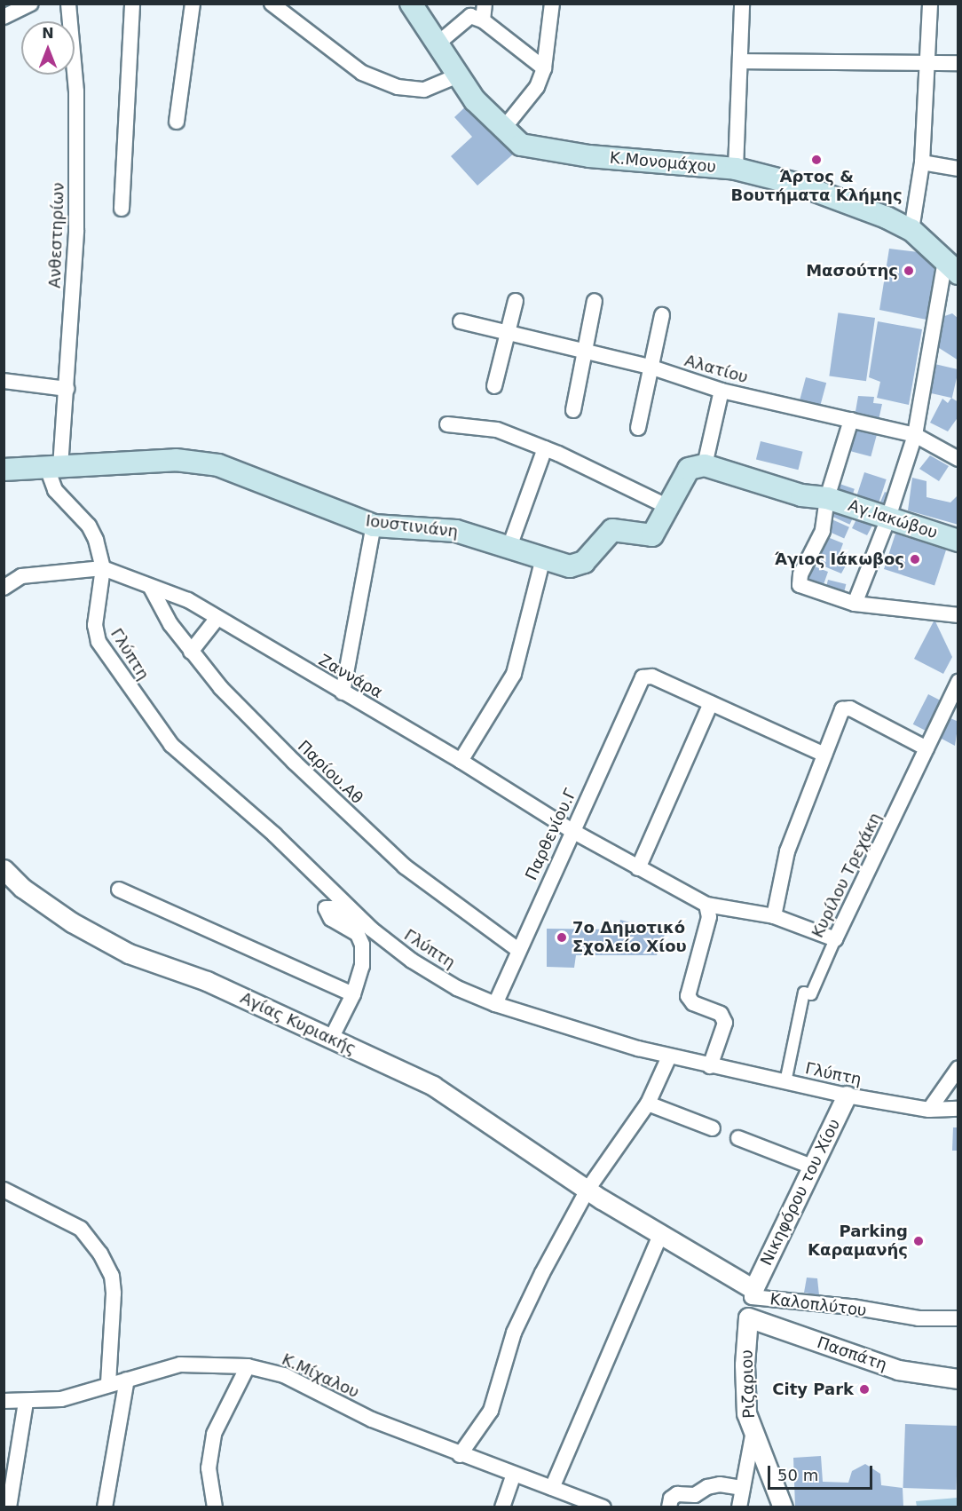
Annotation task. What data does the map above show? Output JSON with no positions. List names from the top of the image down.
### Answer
{
  "streets": {
    "main road": ["Κ.Μονομάχου", "Αγ.Ιακώβου", "Ιουστινιάνη"],
    "street": [
      "Ανθεστηρίων",
      "Αλατίου",
      "Γλύπτη",
      "Ζαννάρα",
      "Παρίου.Αθ",
      "Παρθενίου.Γ",
      "Κυρίλου Τρεχάκη",
      "Αγίας Κυριακής",
      "Νικηφόρου του Χίου",
      "Καλοπλύτου",
      "Πασπάτη",
      "Κ.Μίχαλου",
      "Ριζαριου"
    ]
  },
  "crossings": [
    ["Ανθεστηρίων", "Ιουστινιάνη"],
    ["Γλύπτη", "Ζαννάρα"],
    ["Γλύπτη", "Παρθενίου.Γ"],
    ["Γλύπτη", "Κυρίλου Τρεχάκη"],
    ["Γλύπτη", "Νικηφόρου του Χίου"],
    ["Ζαννάρα", "Παρίου.Αθ"],
    ["Ζαννάρα", "Παρθενίου.Γ"],
    ["Ζαννάρα", "Κυρίλου Τρεχάκη"],
    ["Παρίου.Αθ", "Παρθενίου.Γ"],
    ["Αγίας Κυριακής", "Καλοπλύτου"],
    ["Νικηφόρου του Χίου", "Καλοπλύτου"],
    ["Πασπάτη", "Ριζαριου"]
  ],
  "places": [
    "Άρτος & Βουτήματα Κλήμης",
    "Μασούτης",
    "Άγιος Ιάκωβος",
    "7ο Δημοτικό Σχολείο Χίου",
    "Parking Καραμανής",
    "City Park"
  ],
  "scale_bar": "50 m",
  "north": "top"
}
